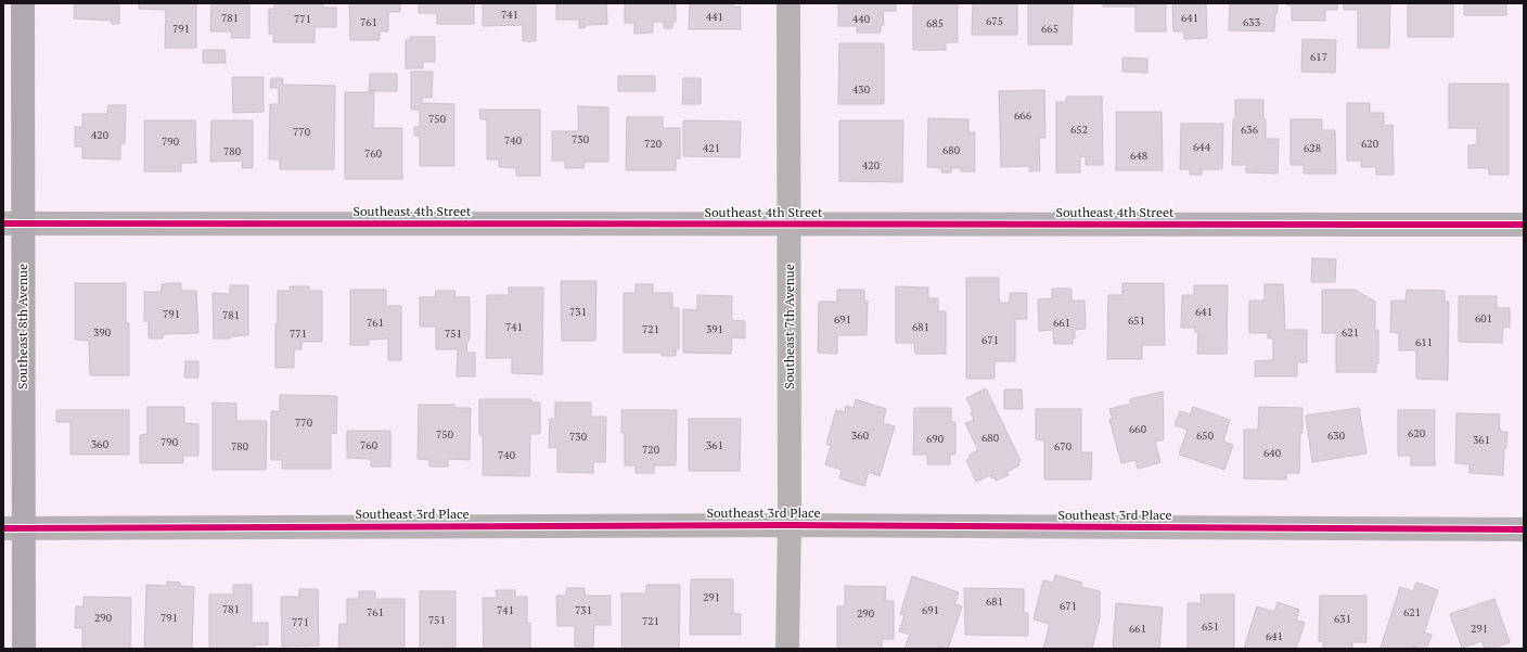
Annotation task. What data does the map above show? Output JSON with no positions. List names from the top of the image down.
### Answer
{
  "streets": {
    "main road": ["Southeast 8th Avenue"],
    "street": ["Southeast 4th Street", "Southeast 7th Avenue", "Southeast 3rd Place"]
  },
  "crossings": [
    ["Southeast 4th Street", "Southeast 8th Avenue"],
    ["Southeast 4th Street", "Southeast 7th Avenue"],
    ["Southeast 8th Avenue", "Southeast 3rd Place"],
    ["Southeast 7th Avenue", "Southeast 3rd Place"]
  ],
  "house_numbers": [
    "741",
    "441",
    "781",
    "641",
    "771",
    "440",
    "675",
    "761",
    "633",
    "685",
    "791",
    "665",
    "617",
    "430",
    "666",
    "750",
    "652",
    "636",
    "770",
    "420",
    "730",
    "740",
    "790",
    "720",
    "620",
    "644",
    "421",
    "628",
    "680",
    "780",
    "760",
    "648",
    "420",
    "731",
    "641",
    "791",
    "781",
    "601",
    "691",
    "651",
    "761",
    "661",
    "741",
    "681",
    "721",
    "391",
    "390",
    "621",
    "771",
    "751",
    "671",
    "611",
    "770",
    "660",
    "620",
    "750",
    "360",
    "650",
    "630",
    "730",
    "680",
    "690",
    "361",
    "790",
    "360",
    "760",
    "361",
    "780",
    "670",
    "720",
    "640",
    "740",
    "291",
    "681",
    "671",
    "781",
    "741",
    "731",
    "691",
    "761",
    "621",
    "290",
    "290",
    "791",
    "631",
    "751",
    "721",
    "771",
    "651",
    "661",
    "291",
    "641"
  ]
}
